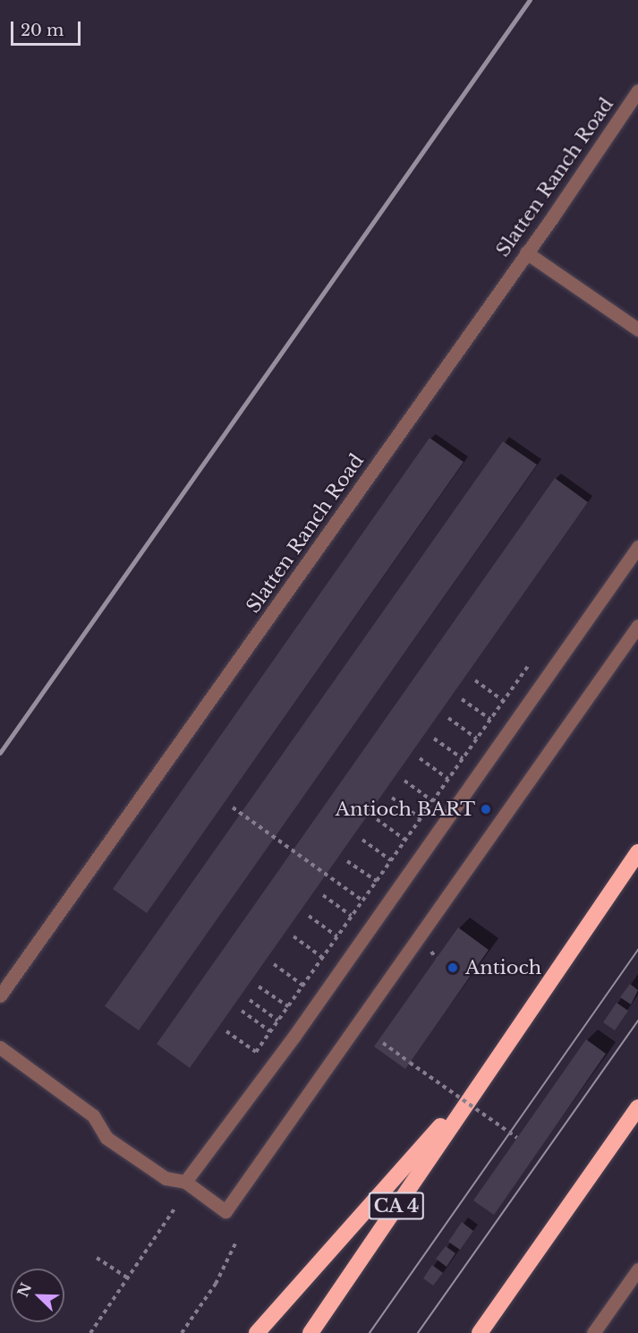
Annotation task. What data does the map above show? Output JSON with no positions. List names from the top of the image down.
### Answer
{
  "streets": {
    "highway": ["CA 4"],
    "street": ["Slatten Ranch Road"]
  },
  "places": ["Antioch BART", "Antioch"],
  "scale_bar": "20 m",
  "north": "top left"
}
